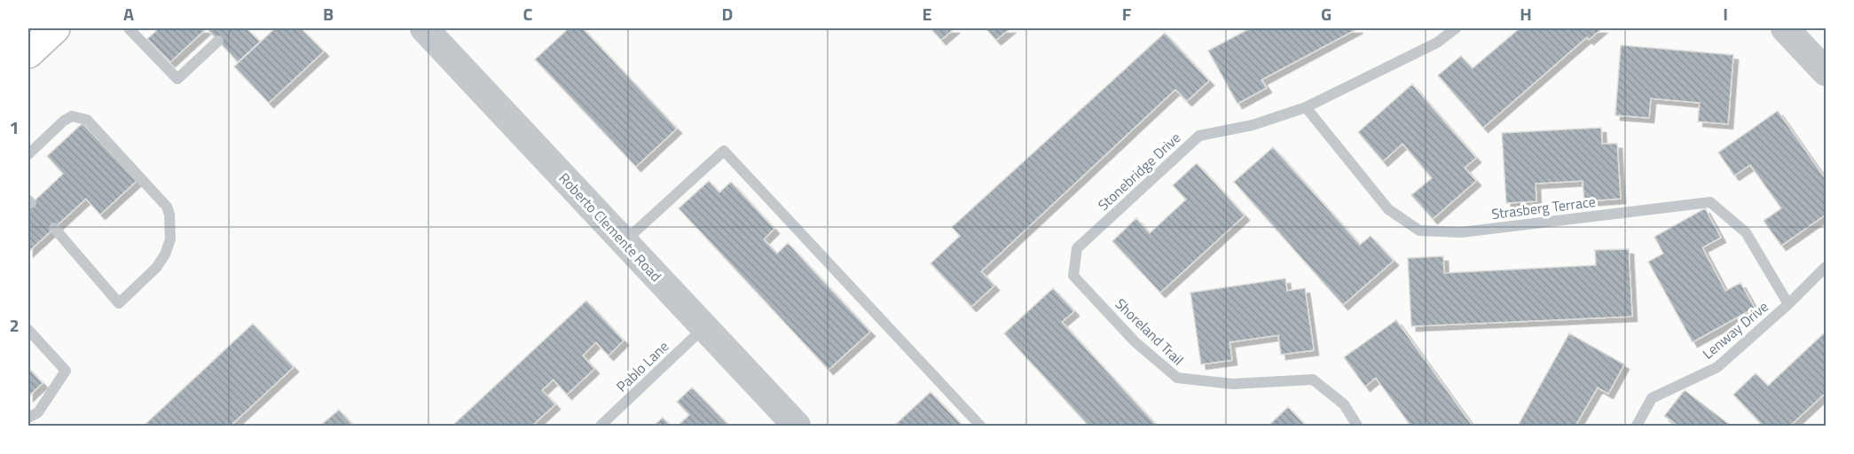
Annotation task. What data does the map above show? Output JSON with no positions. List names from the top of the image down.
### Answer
{
  "streets": {
    "street": ["Roberto Clemente Road"],
    "lane": [
      "Stonebridge Drive",
      "Strasberg Terrace",
      "Lenway Drive",
      "Shoreland Trail",
      "Pablo Lane"
    ]
  },
  "crossings": [
    ["Stonebridge Drive", "Strasberg Terrace"],
    ["Stonebridge Drive", "Shoreland Trail"],
    ["Strasberg Terrace", "Lenway Drive"],
    ["Roberto Clemente Road", "Pablo Lane"]
  ],
  "grid": {
    "columns": [
      "A",
      "B",
      "C",
      "D",
      "E",
      "F",
      "G",
      "H",
      "I"
    ],
    "rows": ["1", "2"]
  }
}
